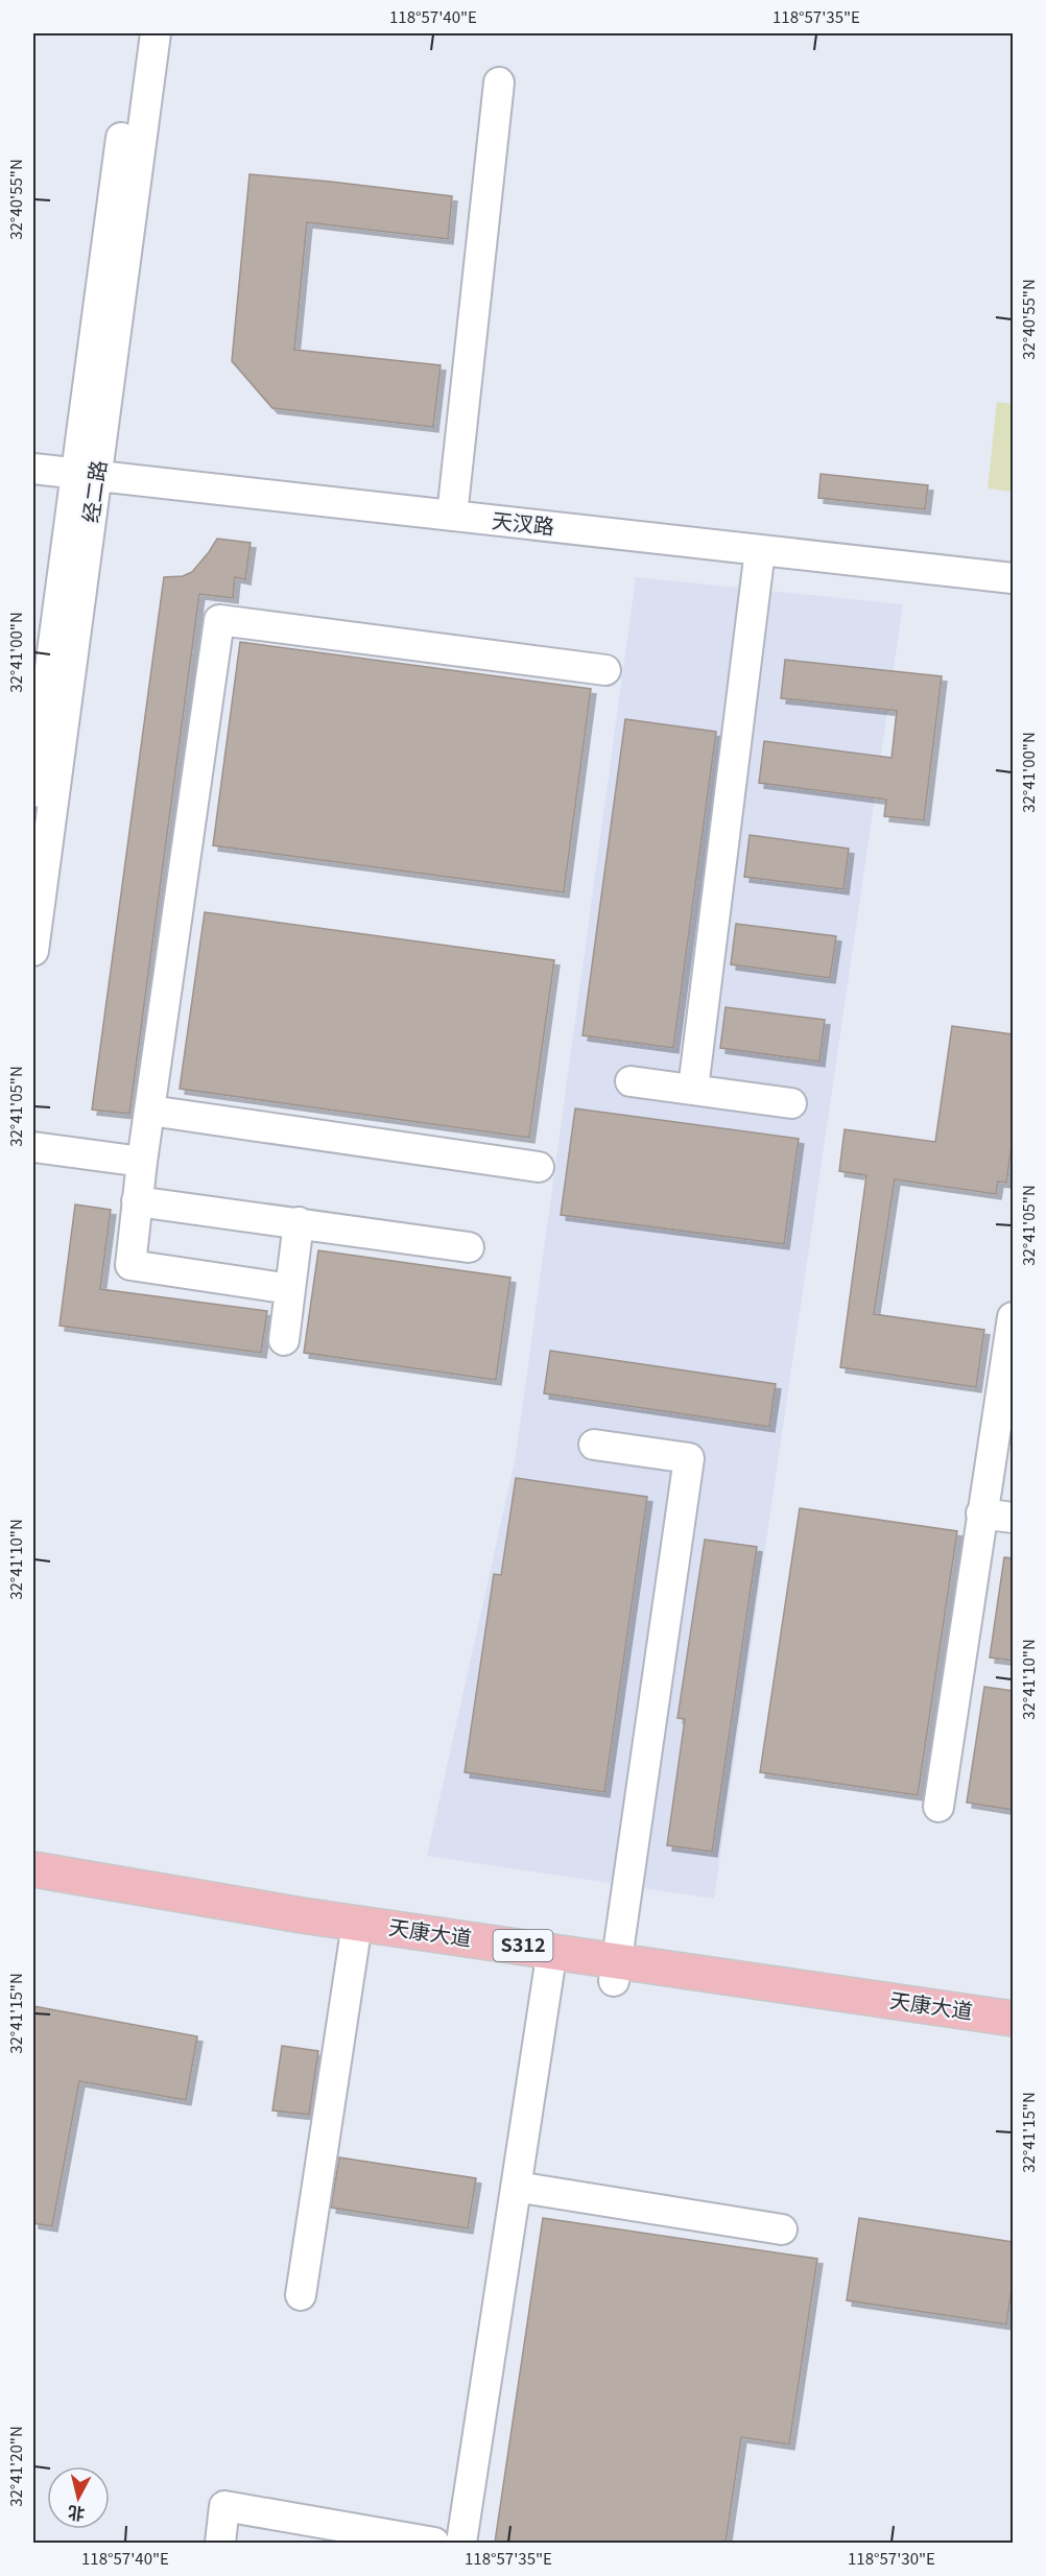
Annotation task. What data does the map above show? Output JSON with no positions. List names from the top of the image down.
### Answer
{
  "streets": {
    "main road": ["天康大道", "S312"],
    "street": ["经二路", "天汊路"]
  },
  "crossings": [
    ["经二路", "天汊路"]
  ],
  "north": "bottom",
  "coordinates": [
    "118°57'40\"E",
    "118°57'35\"E",
    "32°40'55\"N",
    "32°41'00\"N",
    "32°41'05\"N",
    "32°41'10\"N",
    "32°41'15\"N",
    "32°41'20\"N",
    "118°57'30\"E"
  ]
}
